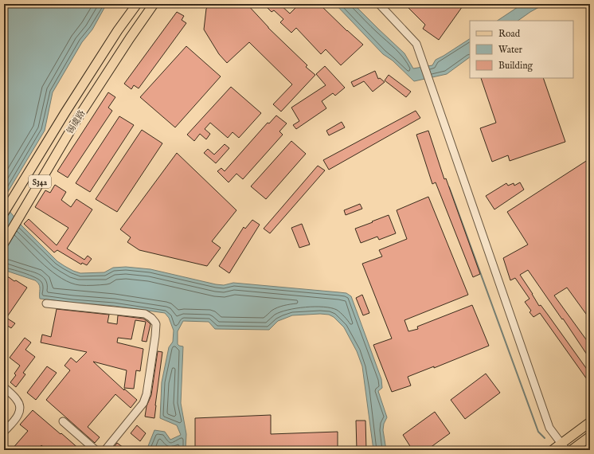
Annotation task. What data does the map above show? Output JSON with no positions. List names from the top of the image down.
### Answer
{
  "streets": {
    "main road": ["锡虞路", "S342"]
  },
  "legend": ["Road", "Water", "Building"]
}
